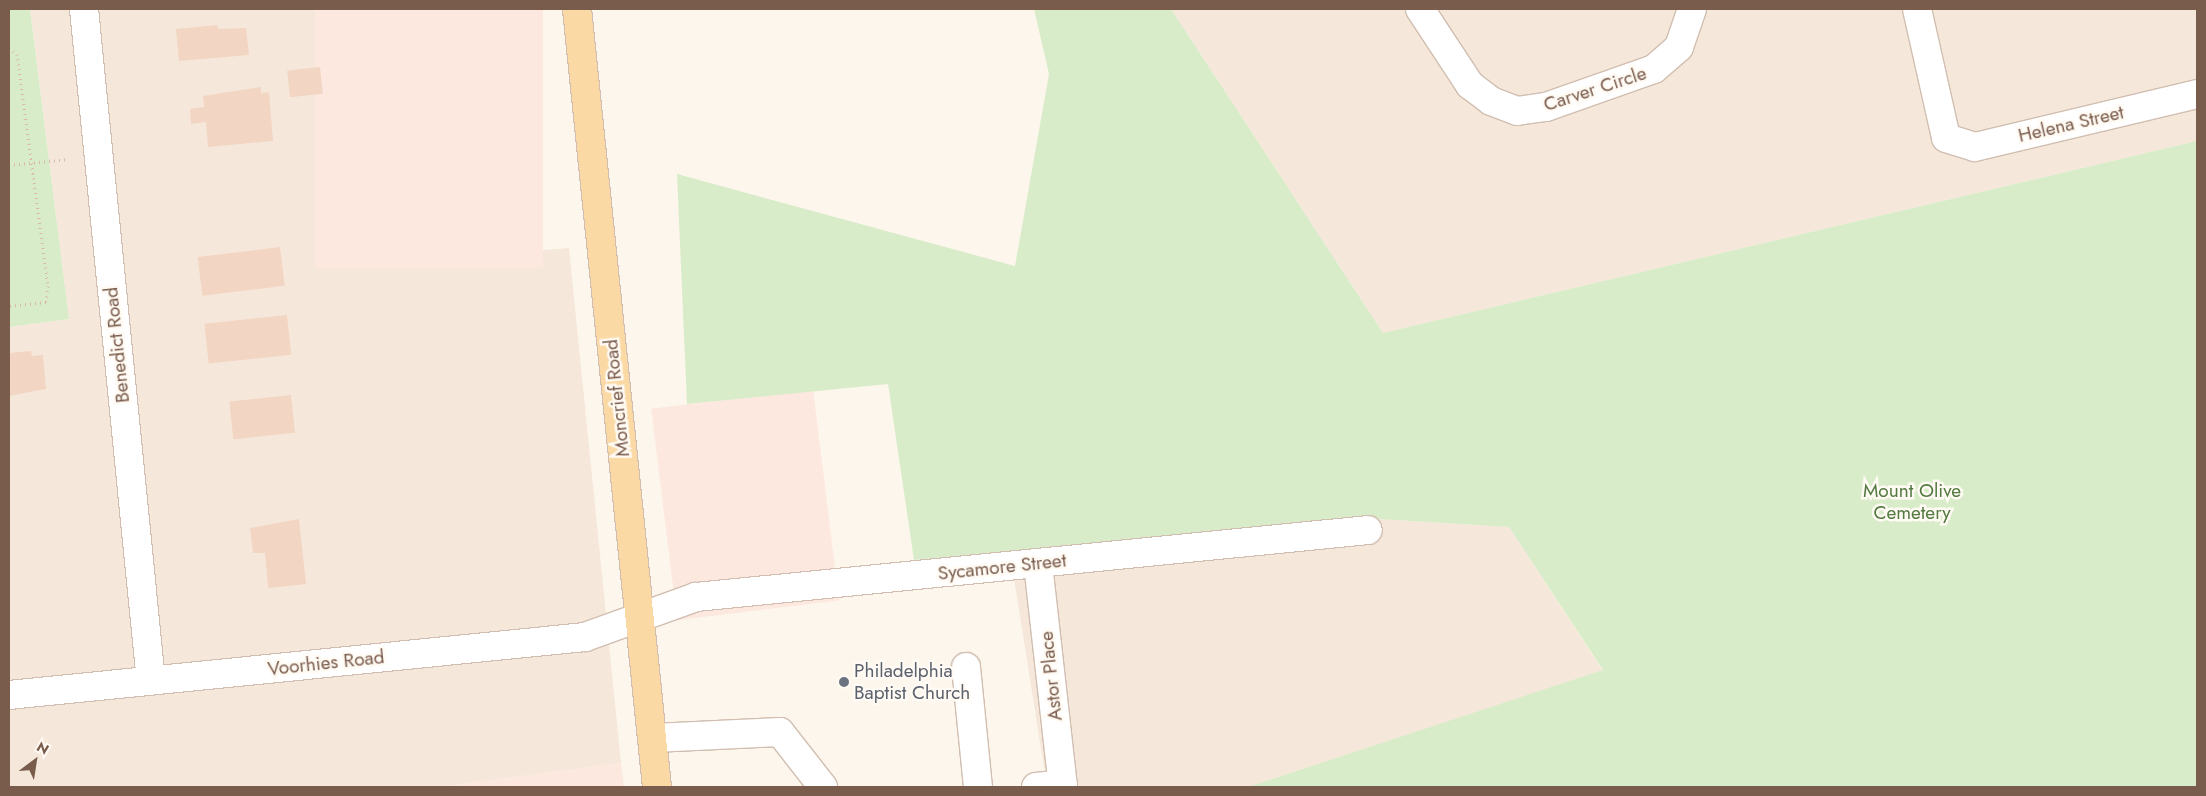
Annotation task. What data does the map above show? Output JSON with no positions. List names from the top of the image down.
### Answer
{
  "streets": {
    "main road": ["Moncrief Road"],
    "street": [
      "Carver Circle",
      "Helena Street",
      "Benedict Road",
      "Sycamore Street",
      "Voorhies Road",
      "Astor Place"
    ]
  },
  "crossings": [
    ["Benedict Road", "Voorhies Road"],
    ["Moncrief Road", "Sycamore Street"],
    ["Moncrief Road", "Voorhies Road"],
    ["Sycamore Street", "Voorhies Road"],
    ["Sycamore Street", "Astor Place"]
  ],
  "parks": ["Mount Olive Cemetery"],
  "places": ["Philadelphia Baptist Church"],
  "north": "top right"
}
